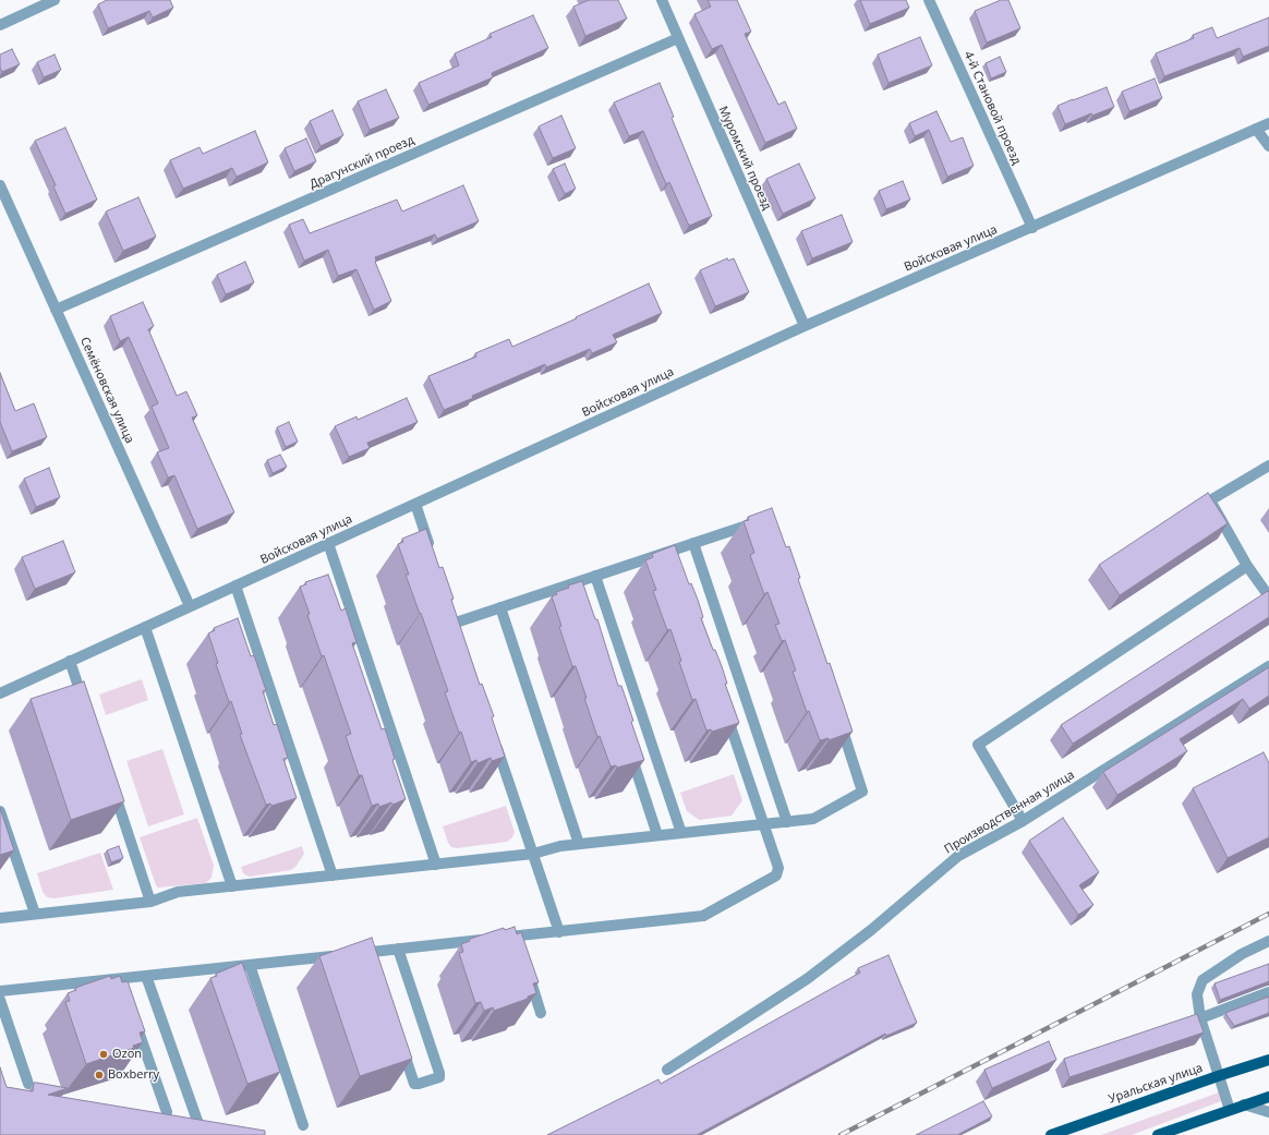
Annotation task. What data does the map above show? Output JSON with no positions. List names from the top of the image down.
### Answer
{
  "streets": {
    "main road": ["Уральская улица"],
    "street": [
      "4-й Становой проезд",
      "Муромский проезд",
      "Драгунский проезд",
      "Войсковая улица",
      "Семёновская улица",
      "Производственная улица"
    ]
  },
  "crossings": [
    ["4-й Становой проезд", "Войсковая улица"],
    ["Муромский проезд", "Драгунский проезд"],
    ["Муромский проезд", "Войсковая улица"],
    ["Драгунский проезд", "Семёновская улица"],
    ["Войсковая улица", "Семёновская улица"]
  ],
  "places": ["Ozon", "Boxberry"]
}
